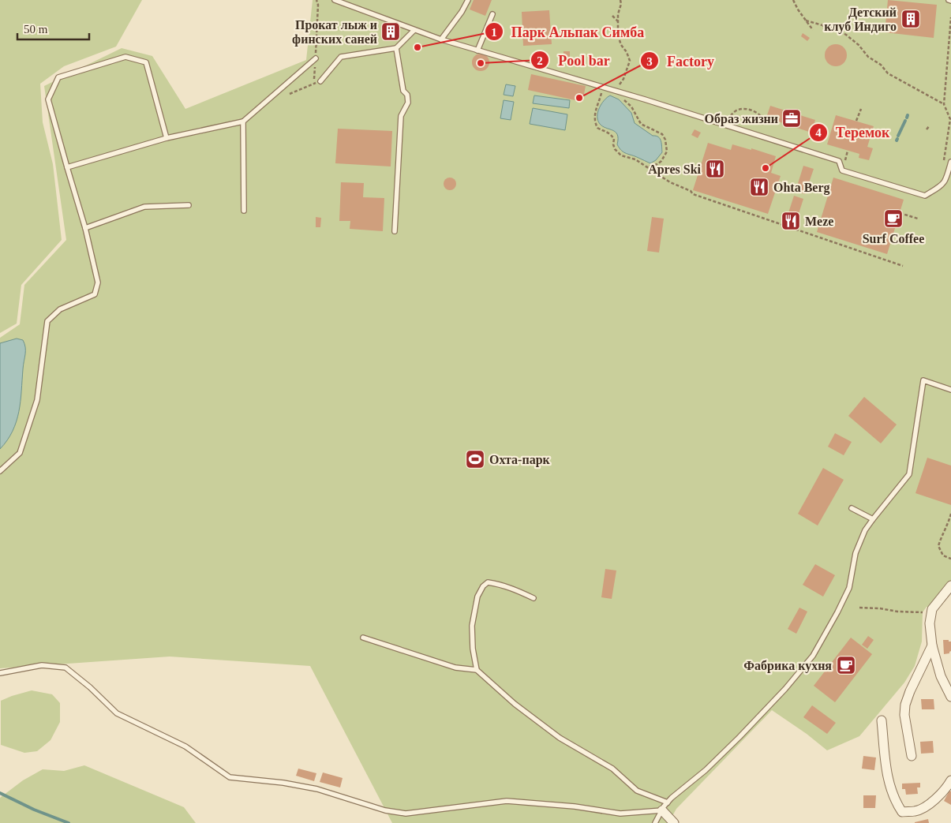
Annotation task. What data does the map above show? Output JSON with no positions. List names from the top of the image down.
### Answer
{
  "places": {
    "building": ["Детский клуб Индиго", "Прокат лыж и финских саней"],
    "other": [
      "Парк Альпак Симба",
      "Pool bar",
      "Factory",
      "Теремок"
    ],
    "office": ["Образ жизни"],
    "restaurant": ["Apres Ski", "Ohta Berg", "Meze"],
    "cafe": ["Surf Coffee", "Фабрика кухня"],
    "sports": ["Охта-парк"]
  },
  "scale_bar": "50 m"
}
